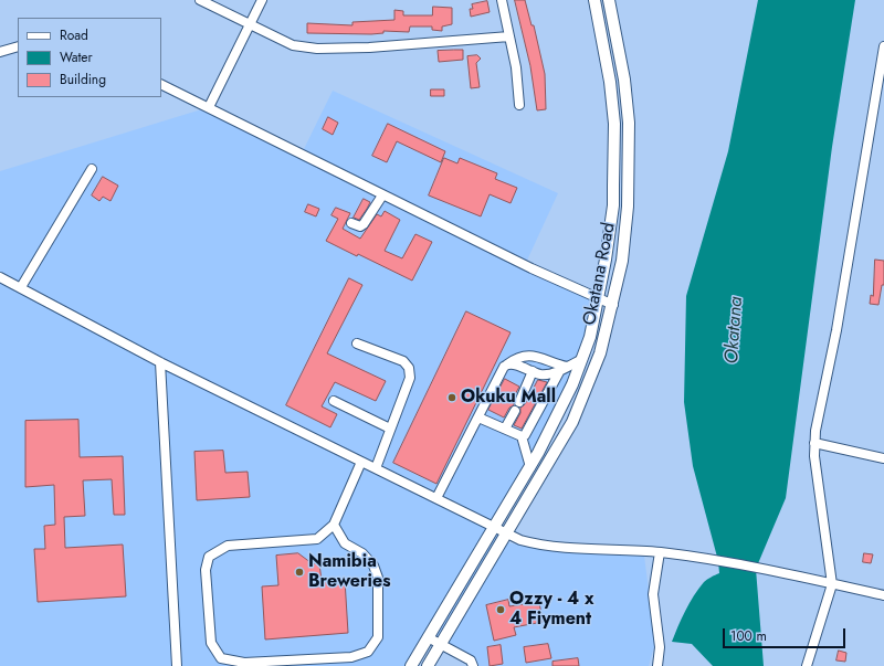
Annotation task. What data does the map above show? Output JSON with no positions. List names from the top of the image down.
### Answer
{
  "streets": {
    "main road": ["Okatana Road"]
  },
  "water": ["Okatana"],
  "places": ["Okuku Mall", "Namibia Breweries", "Ozzy - 4 x 4 Fiyment"],
  "legend": ["Road", "Water", "Building"],
  "scale_bar": "100 m"
}
